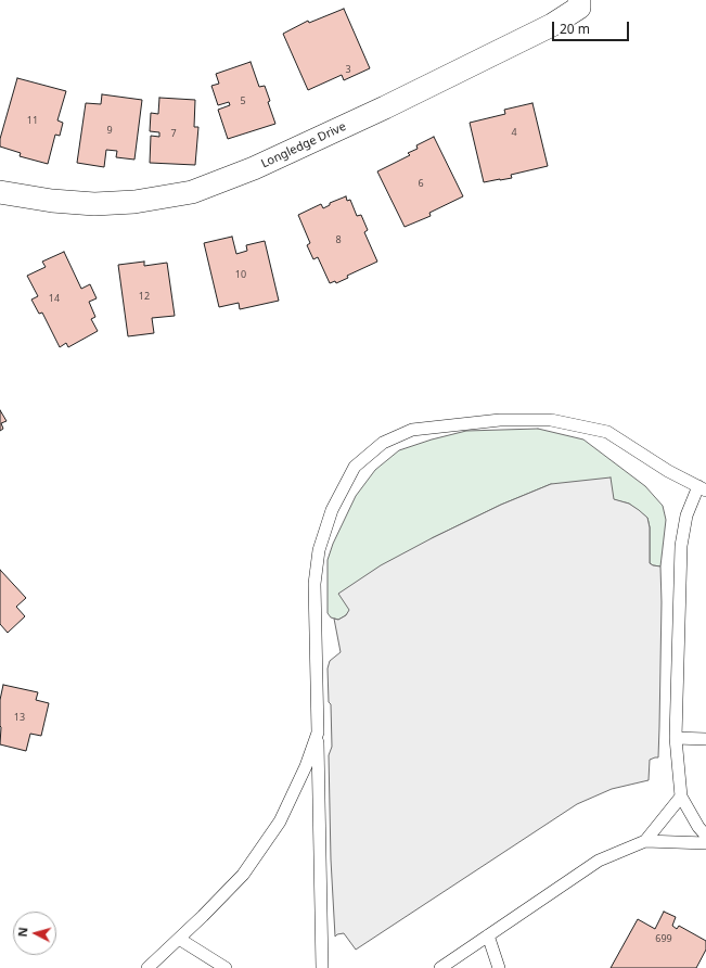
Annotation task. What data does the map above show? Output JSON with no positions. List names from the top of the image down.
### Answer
{
  "streets": {
    "street": ["Longledge Drive"]
  },
  "house_numbers": [
    "3",
    "5",
    "11",
    "9",
    "4",
    "7",
    "6",
    "8",
    "10",
    "12",
    "14",
    "13",
    "699"
  ],
  "scale_bar": "20 m",
  "north": "left"
}
